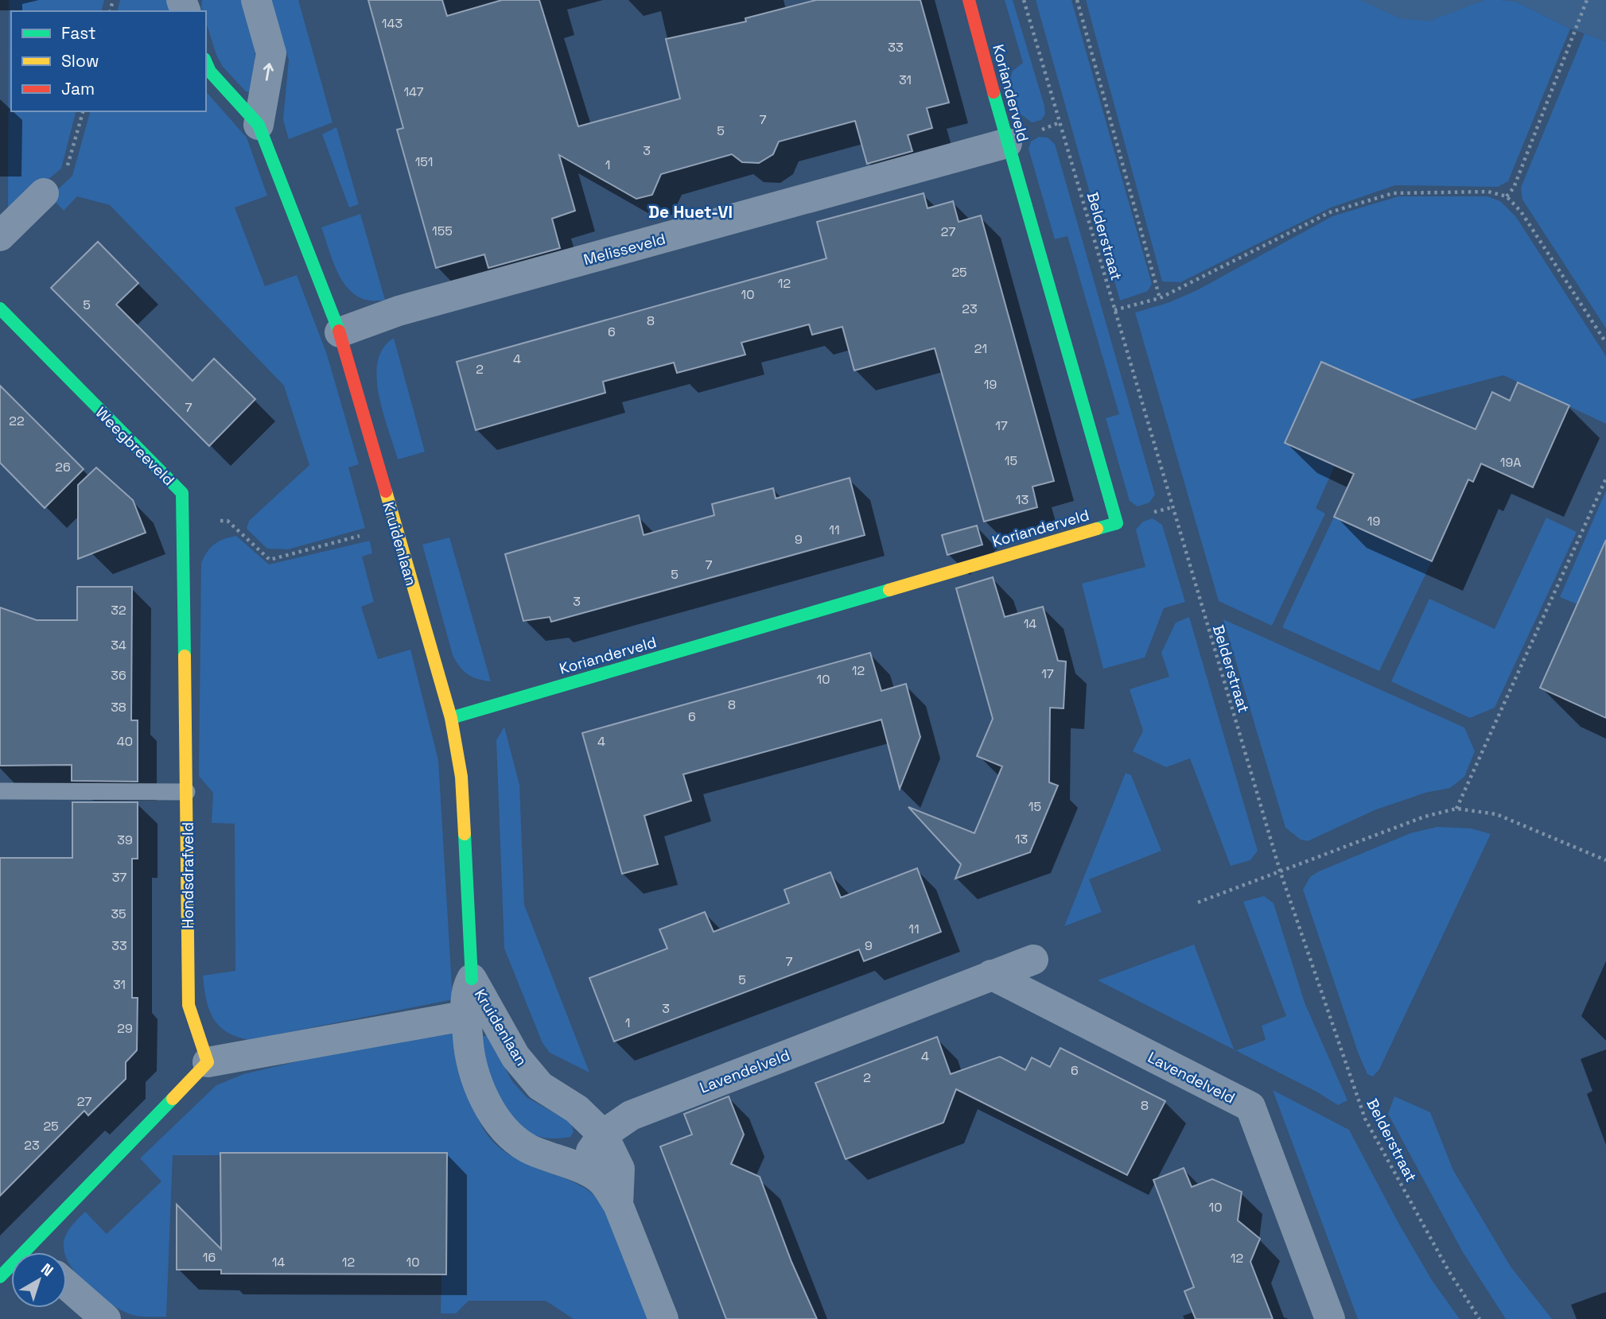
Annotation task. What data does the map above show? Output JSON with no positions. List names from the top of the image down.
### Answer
{
  "streets": {
    "street": [
      "Korianderveld",
      "Melisseveld",
      "Weegbreeveld",
      "Kruidenlaan",
      "Hondsdrafveld",
      "Lavendelveld"
    ],
    "path": ["Belderstraat"]
  },
  "crossings": [
    ["Korianderveld", "Melisseveld"],
    ["Korianderveld", "Kruidenlaan"],
    ["Melisseveld", "Kruidenlaan"],
    ["Weegbreeveld", "Hondsdrafveld"],
    ["Kruidenlaan", "Lavendelveld"]
  ],
  "districts": ["De Huet-VI"],
  "house_numbers": [
    "143",
    "33",
    "31",
    "147",
    "7",
    "5",
    "3",
    "151",
    "1",
    "155",
    "27",
    "25",
    "12",
    "10",
    "5",
    "23",
    "8",
    "6",
    "21",
    "4",
    "2",
    "19",
    "7",
    "22",
    "17",
    "15",
    "19A",
    "26",
    "13",
    "19",
    "11",
    "9",
    "7",
    "5",
    "3",
    "32",
    "14",
    "34",
    "12",
    "17",
    "36",
    "10",
    "8",
    "38",
    "6",
    "40",
    "4",
    "15",
    "13",
    "39",
    "37",
    "35",
    "11",
    "33",
    "9",
    "7",
    "5",
    "31",
    "3",
    "1",
    "29",
    "4",
    "6",
    "2",
    "27",
    "8",
    "25",
    "23",
    "10",
    "16",
    "12",
    "14",
    "12",
    "10"
  ],
  "legend": ["Fast", "Slow", "Jam"],
  "north": "top right"
}
